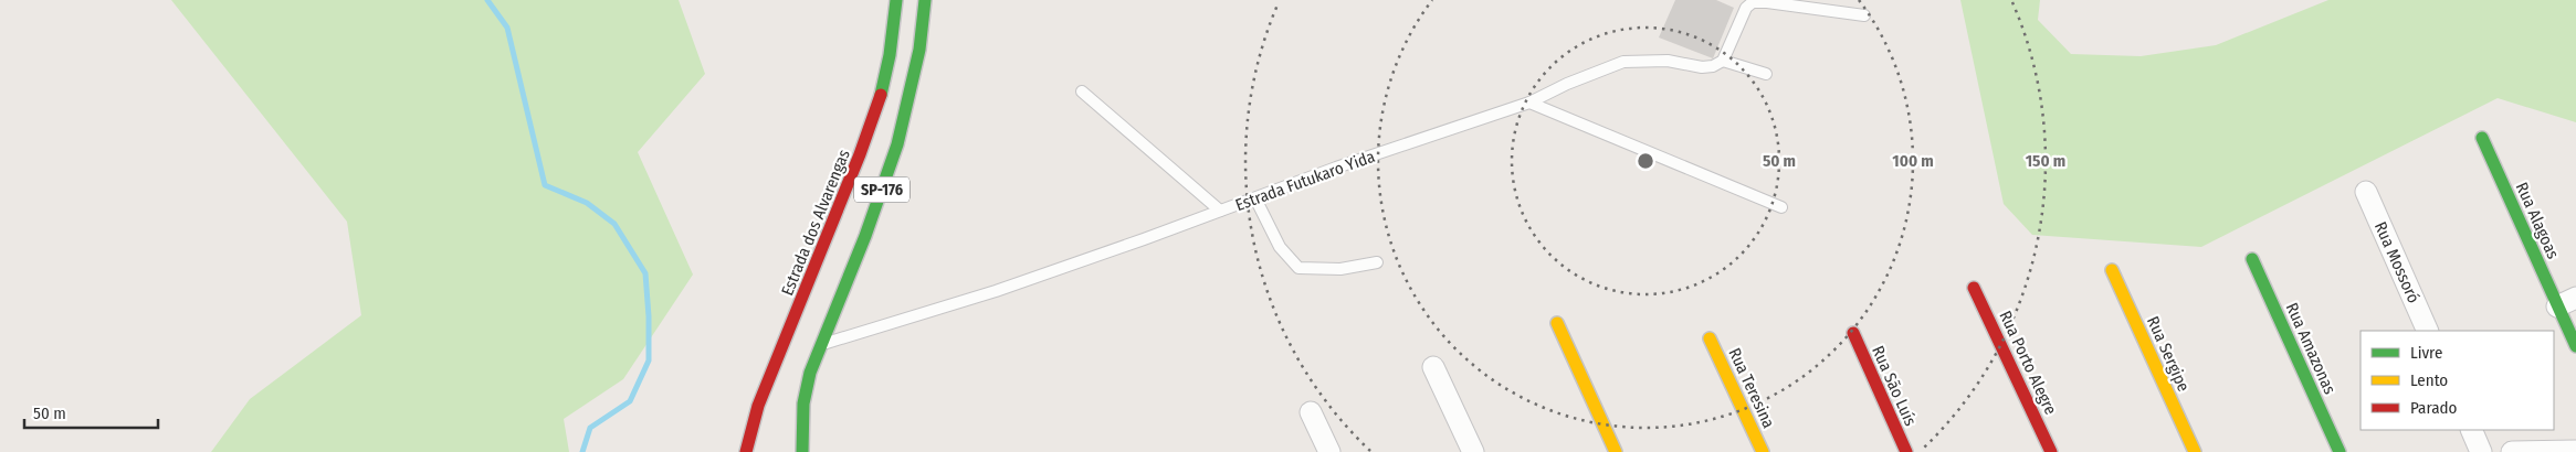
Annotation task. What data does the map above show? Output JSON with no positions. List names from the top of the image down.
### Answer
{
  "streets": {
    "street": [
      "SP-176",
      "Rua Alagoas",
      "Estrada dos Alvarengas",
      "Rua Mossoró",
      "Rua Amazonas",
      "Rua Sergipe",
      "Rua Porto Alegre",
      "Rua São Luís",
      "Rua Teresina"
    ],
    "lane": ["Estrada Futukaro Yida"]
  },
  "crossings": [
    ["Estrada Futukaro Yida", "SP-176"]
  ],
  "legend": ["Livre", "Lento", "Parado"],
  "scale_bar": "50 m",
  "rings": ["50 m", "100 m", "150 m"]
}
